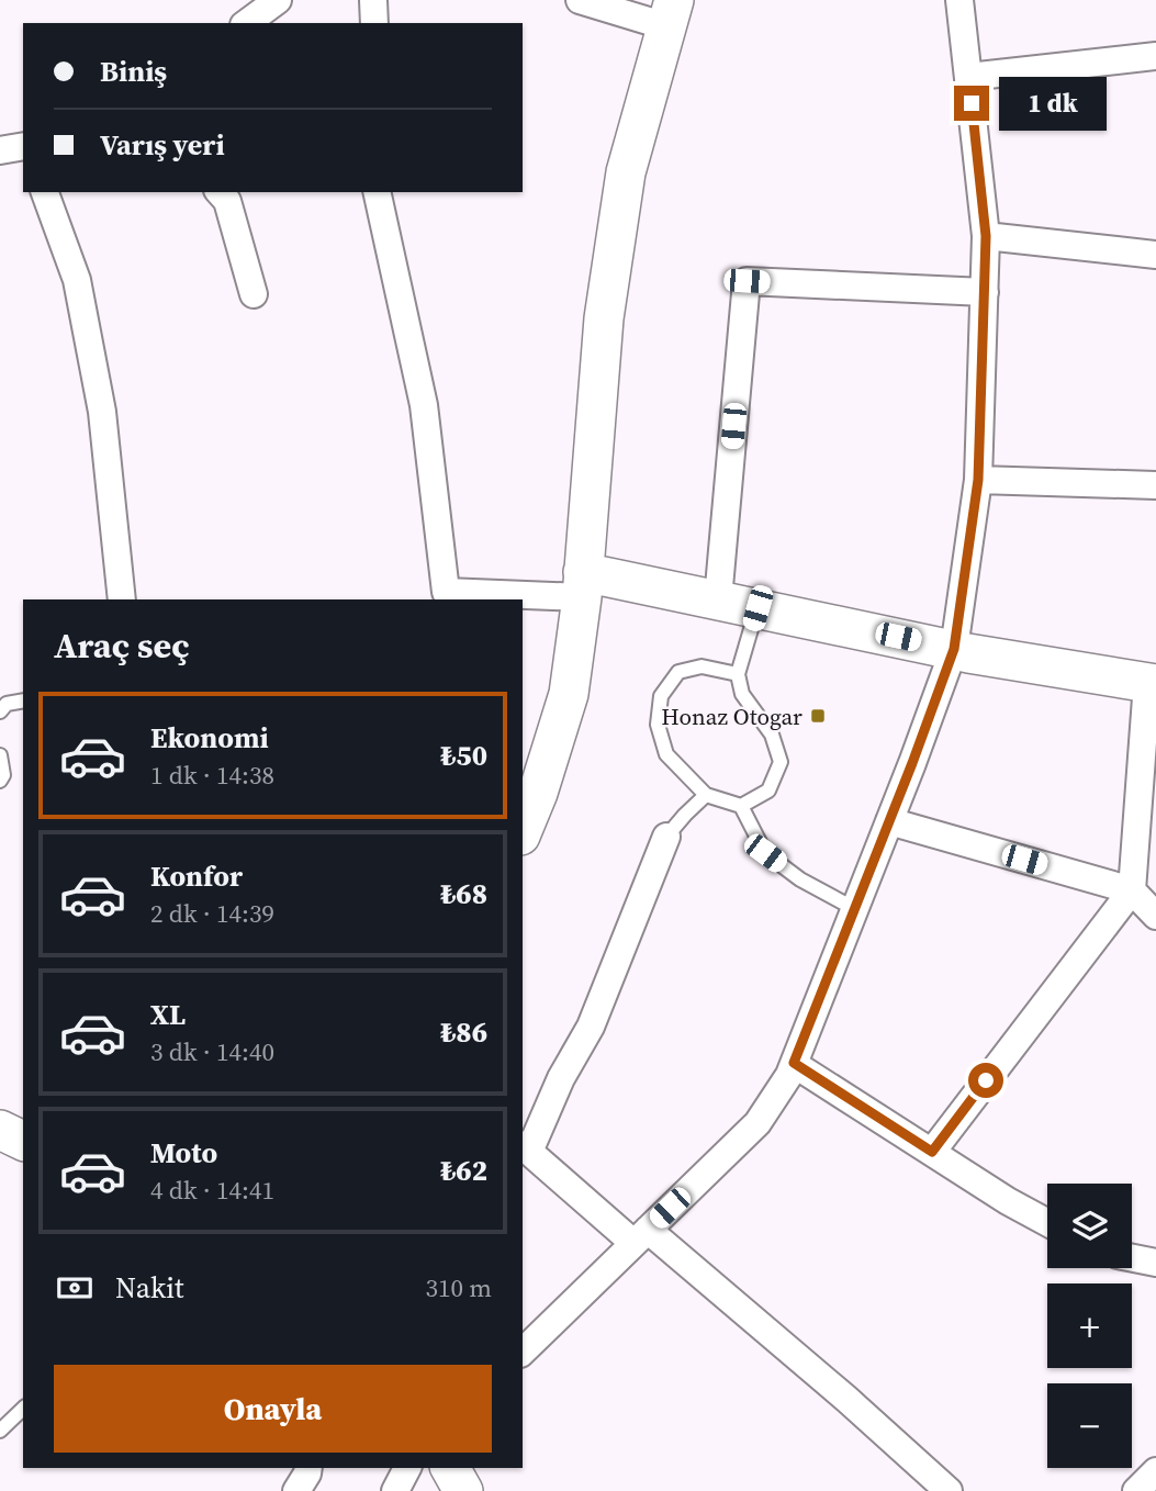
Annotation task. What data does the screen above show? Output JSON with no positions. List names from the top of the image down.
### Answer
{
  "places": {
    "transit": ["Honaz Otogar"]
  },
  "page": {
    "banner": ["Biniş", "Varış yeri"],
    "bubble": "1 dk",
    "heading": "Araç seç",
    "list": [
      {
        "name": "Ekonomi",
        "note": "1 dk · 14:38",
        "value": "₺50"
      },
      {
        "name": "Konfor",
        "note": "2 dk · 14:39",
        "value": "₺68"
      },
      {
        "name": "XL",
        "note": "3 dk · 14:40",
        "value": "₺86"
      },
      {
        "name": "Moto",
        "note": "4 dk · 14:41",
        "value": "₺62"
      }
    ],
    "map_buttons": ["+", "−"],
    "pay": ["Nakit", "310 m"],
    "buttons": "Onayla"
  }
}
